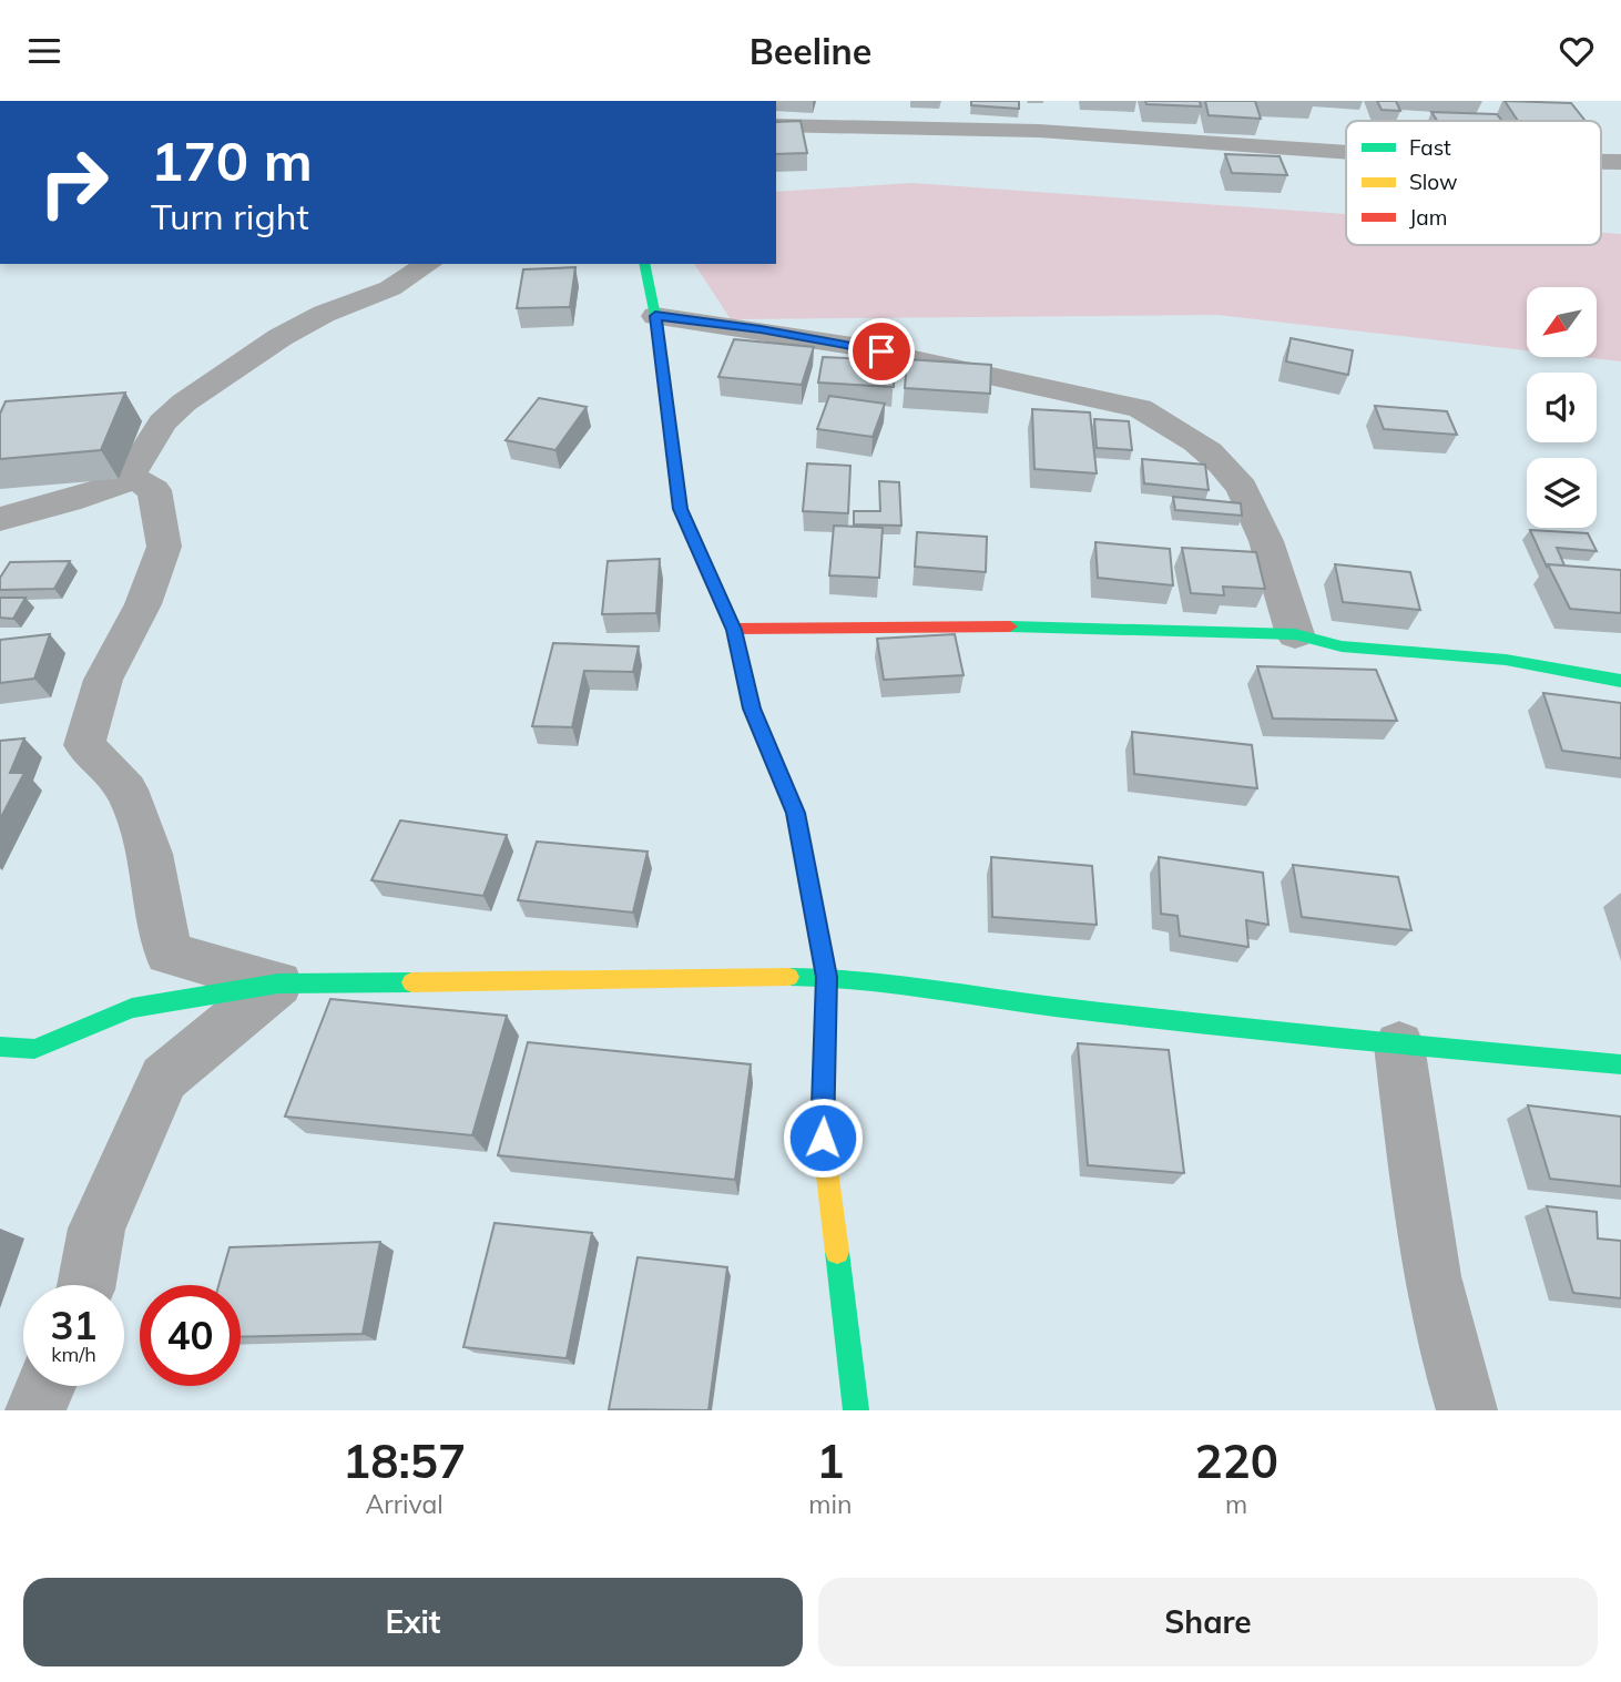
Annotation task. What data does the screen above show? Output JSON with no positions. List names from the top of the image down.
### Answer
{
  "legend": ["Fast", "Slow", "Jam"],
  "north": "bottom left",
  "page": {
    "header": "Beeline",
    "turn": ["170 m", "Turn right"],
    "speed": "31 km/h",
    "limit": "40",
    "eta": [
      "18:57",
      "Arrival",
      "1",
      "min",
      "220",
      "m"
    ],
    "buttons": ["Exit", "Share"]
  }
}
